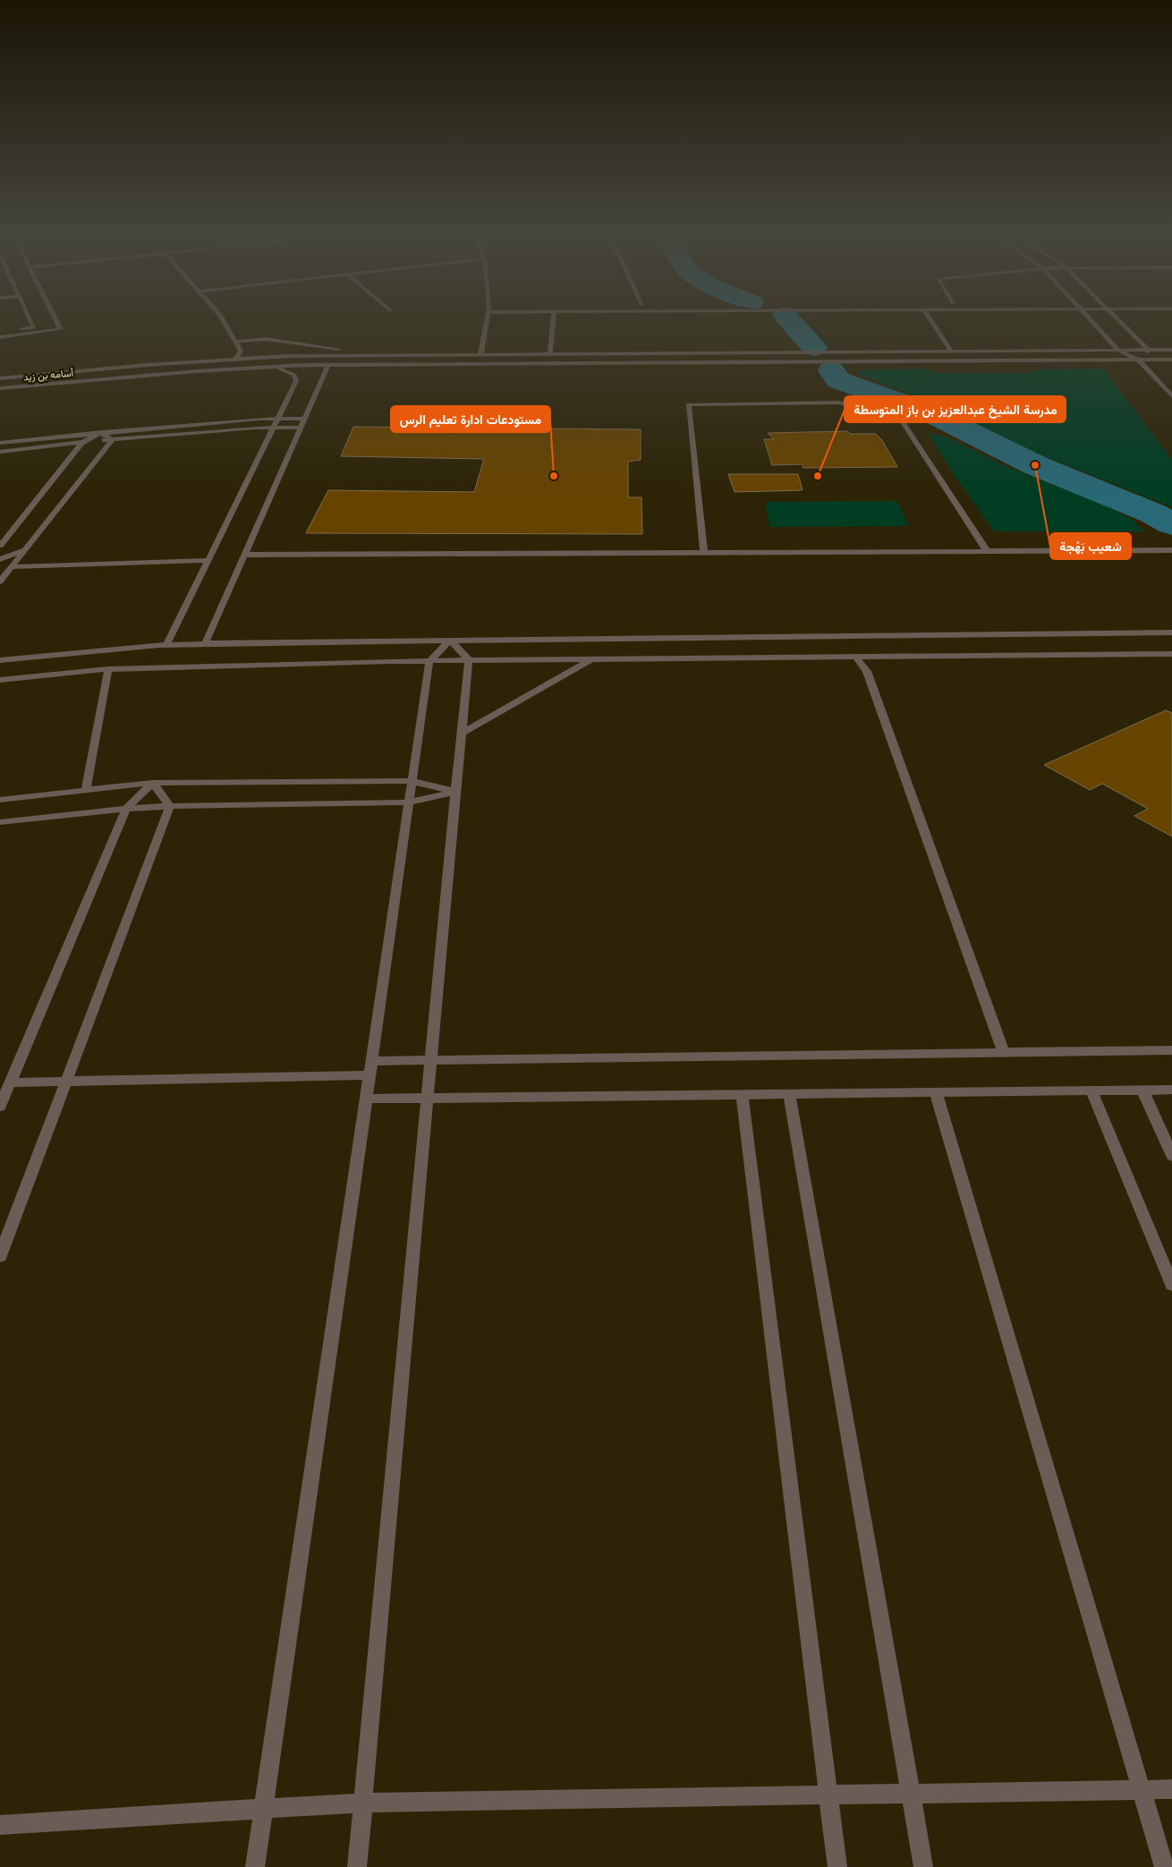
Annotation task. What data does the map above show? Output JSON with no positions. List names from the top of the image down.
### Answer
{
  "streets": {
    "street": ["أسامه بن زيد"]
  },
  "places": ["شعيب بَهْجة", "مستودعات ادارة تعليم الرس", "مدرسة الشيخ عبدالعزيز بن باز المتوسطة"]
}
